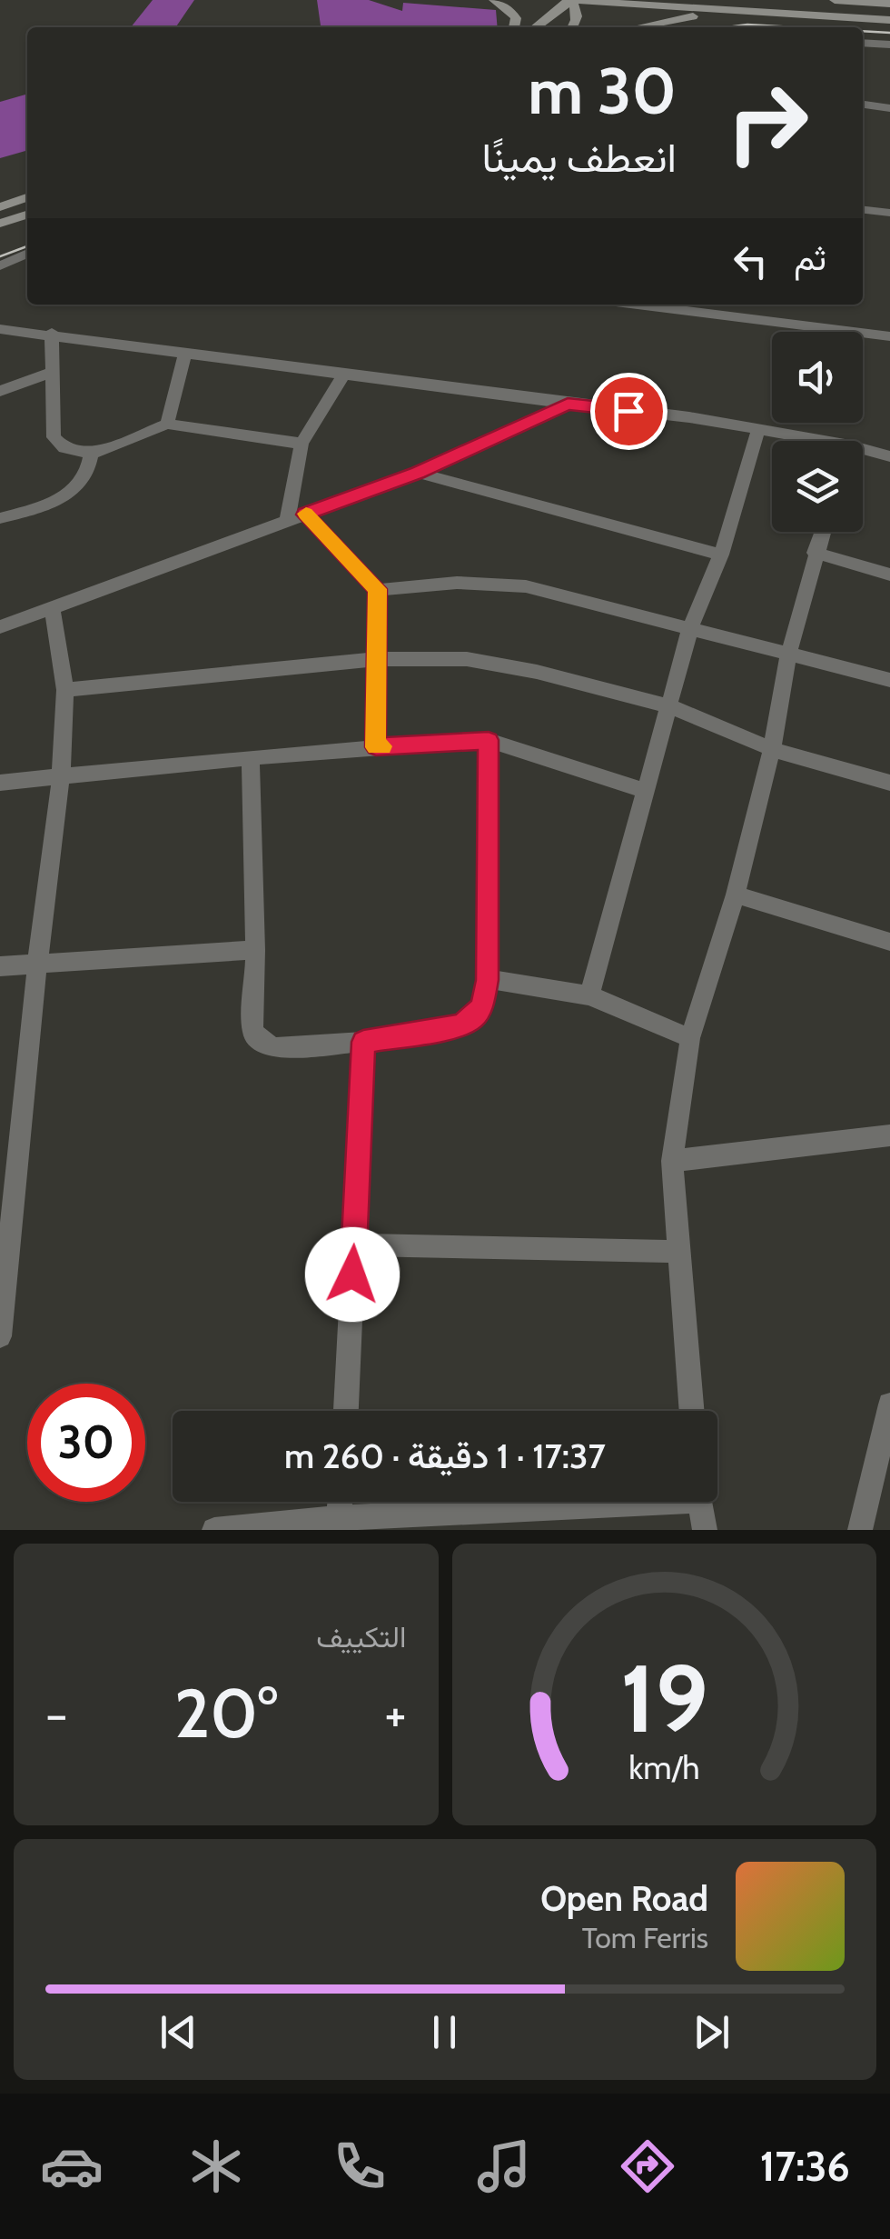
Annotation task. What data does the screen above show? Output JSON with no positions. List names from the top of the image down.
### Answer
{
  "page": {
    "turn": ["30 m", "انعطف يمينًا"],
    "then": "ثم",
    "limit": "30",
    "trip": "17:37 · 1 دقيقة · 260 m",
    "tile": "التكييف",
    "heat": ["−", "20°", "+"],
    "song": ["Open Road", "Tom Ferris"],
    "tabs": "17:36",
    "gauge": ["19", "km/h"]
  }
}
